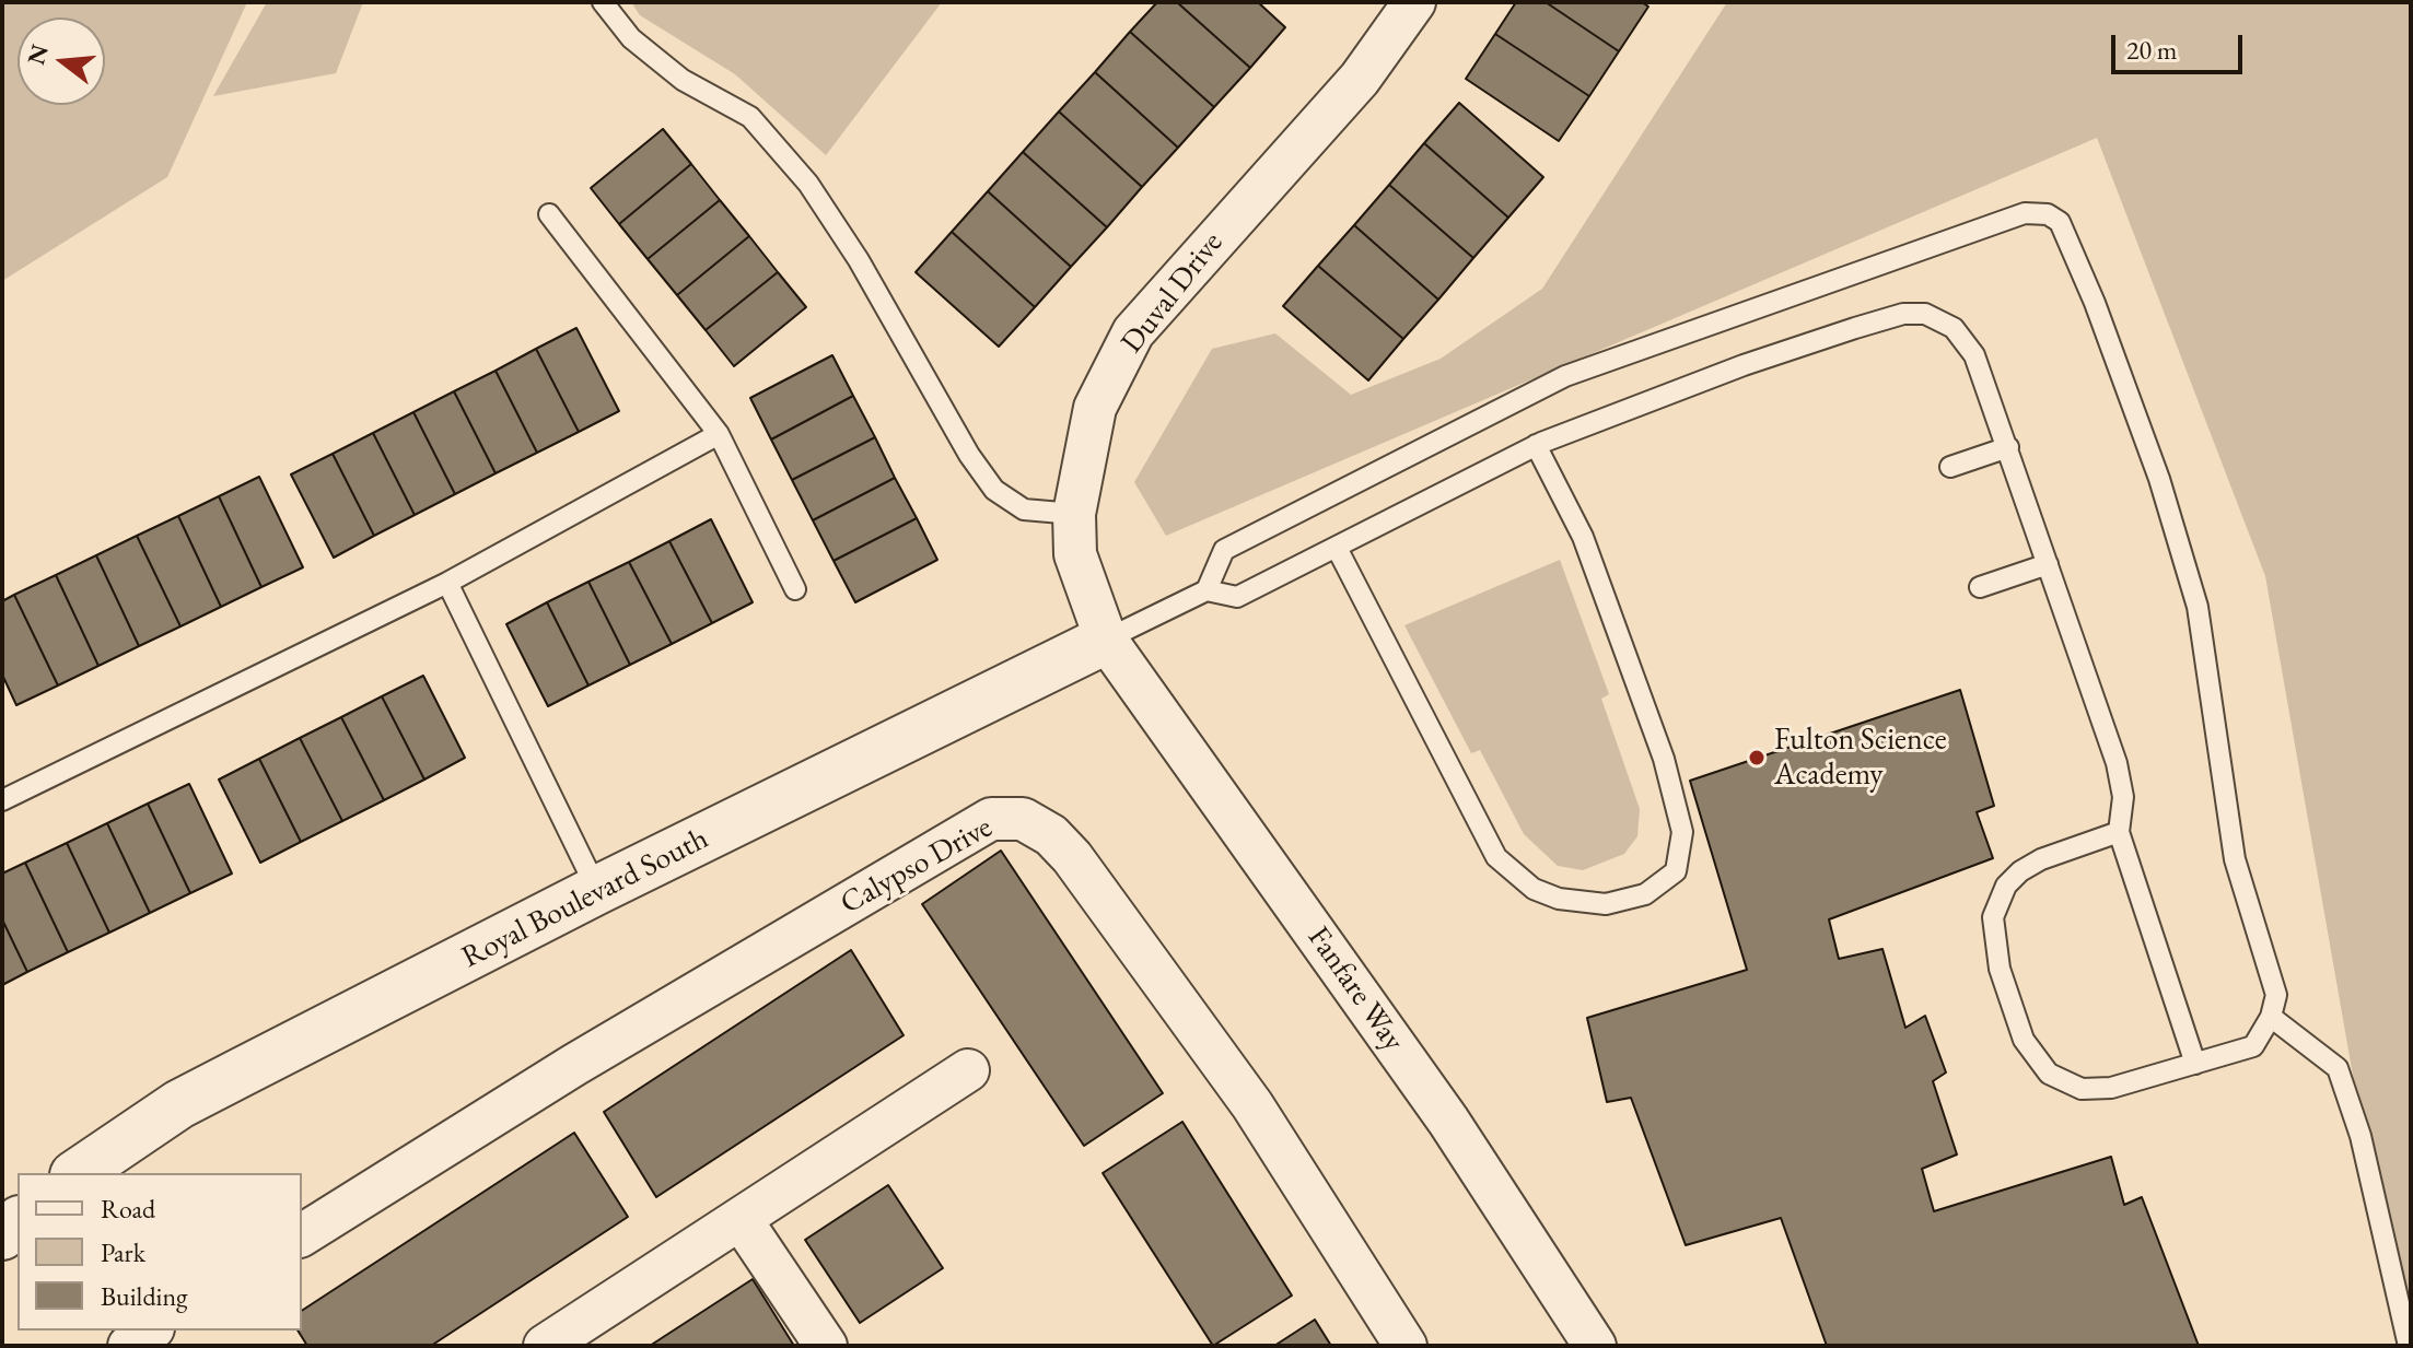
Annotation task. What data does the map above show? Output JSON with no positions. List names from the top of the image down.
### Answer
{
  "streets": {
    "street": [
      "Duval Drive",
      "Calypso Drive",
      "Royal Boulevard South",
      "Fanfare Way"
    ]
  },
  "crossings": [
    ["Duval Drive", "Royal Boulevard South"],
    ["Duval Drive", "Fanfare Way"],
    ["Royal Boulevard South", "Fanfare Way"]
  ],
  "places": ["Fulton Science Academy"],
  "legend": ["Road", "Park", "Building"],
  "scale_bar": "20 m",
  "north": "left"
}
